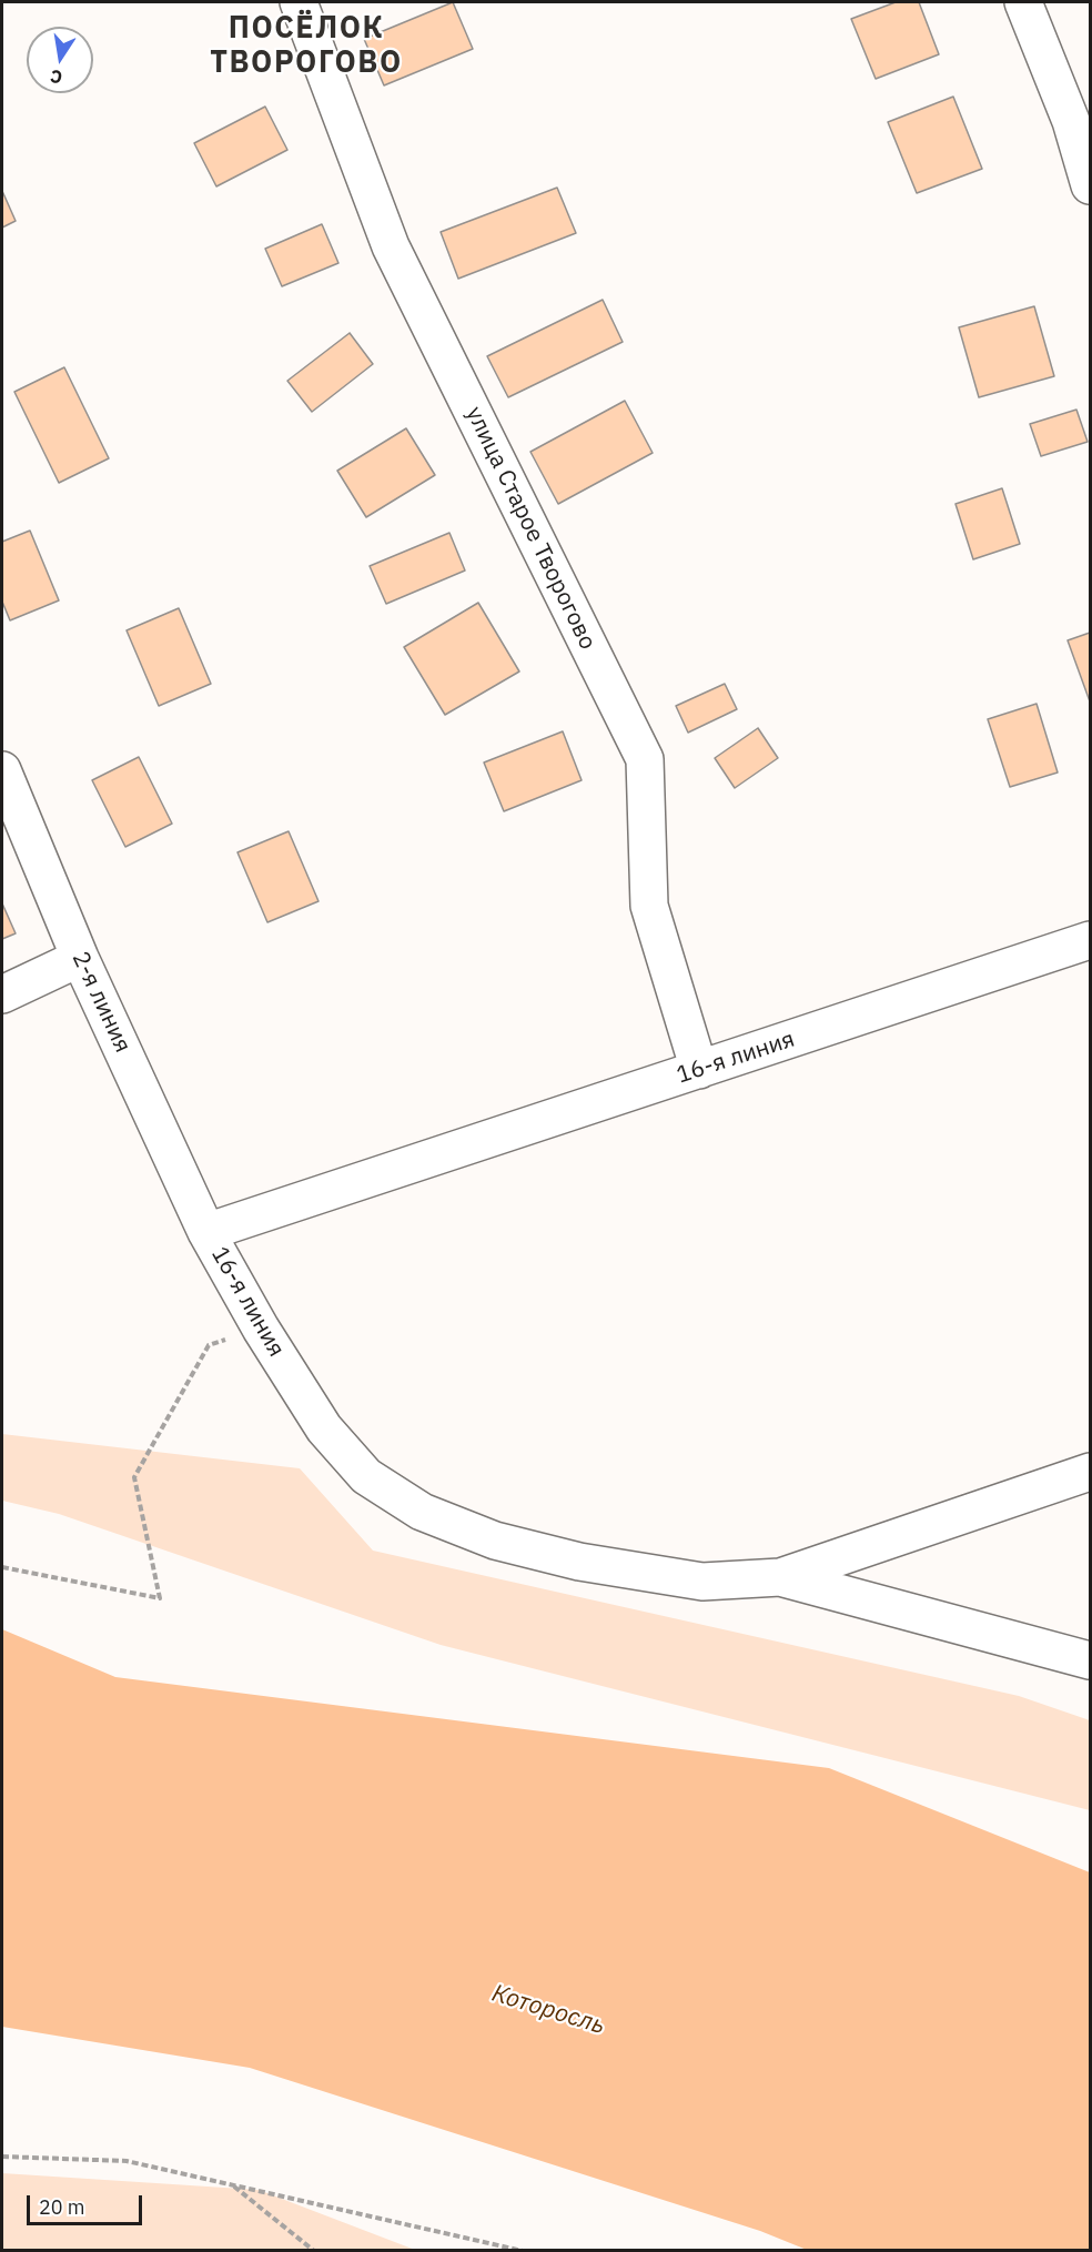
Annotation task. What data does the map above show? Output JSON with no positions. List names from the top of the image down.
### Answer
{
  "streets": {
    "street": ["улица Старое Творогово", "2-я линия", "16-я линия"]
  },
  "crossings": [
    ["улица Старое Творогово", "16-я линия"],
    ["2-я линия", "16-я линия"]
  ],
  "districts": ["ПОСЁЛОК ТВОРОГОВО"],
  "water": ["Которосль"],
  "scale_bar": "20 m",
  "north": "bottom"
}
